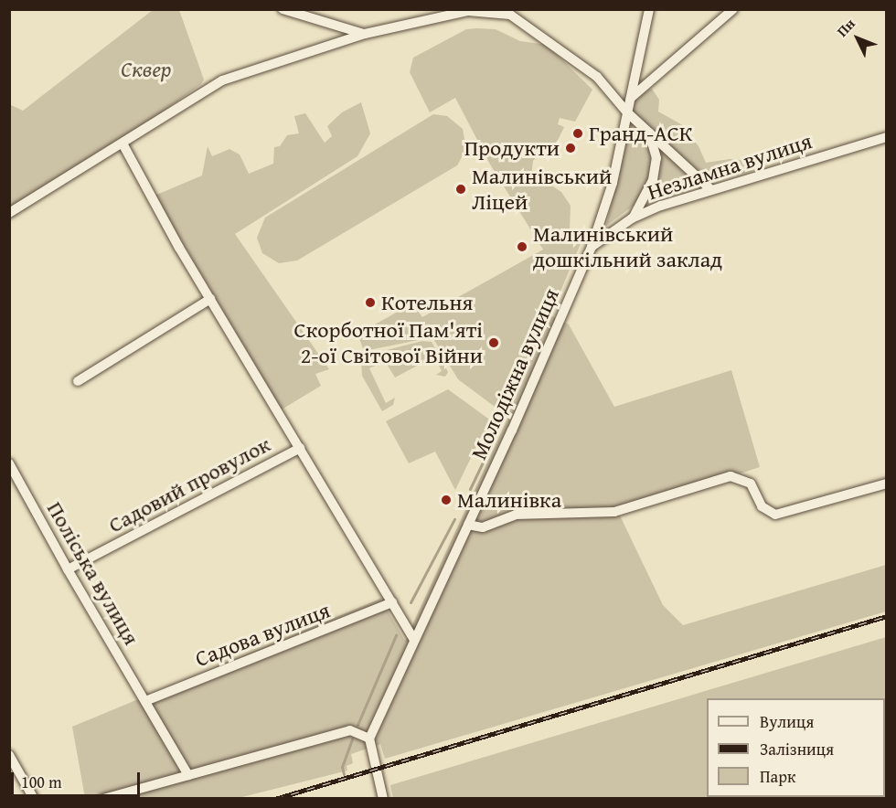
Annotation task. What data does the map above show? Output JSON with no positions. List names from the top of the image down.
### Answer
{
  "streets": {
    "street": [
      "Незламна вулиця",
      "Молодіжна вулиця",
      "Садовий провулок",
      "Поліська вулиця",
      "Садова вулиця"
    ]
  },
  "crossings": [
    ["Незламна вулиця", "Молодіжна вулиця"],
    ["Садовий провулок", "Поліська вулиця"],
    ["Поліська вулиця", "Садова вулиця"]
  ],
  "parks": ["Сквер"],
  "places": [
    "Гранд-АСК",
    "Продукти",
    "Малинівський Ліцей",
    "Малинівський дошкільний заклад",
    "Котельня",
    "Скорботної Пам'яті 2-ої Світової Війни",
    "Малинівка"
  ],
  "legend": ["Вулиця", "Залізниця", "Парк"],
  "scale_bar": "100 m",
  "north": "top left"
}
